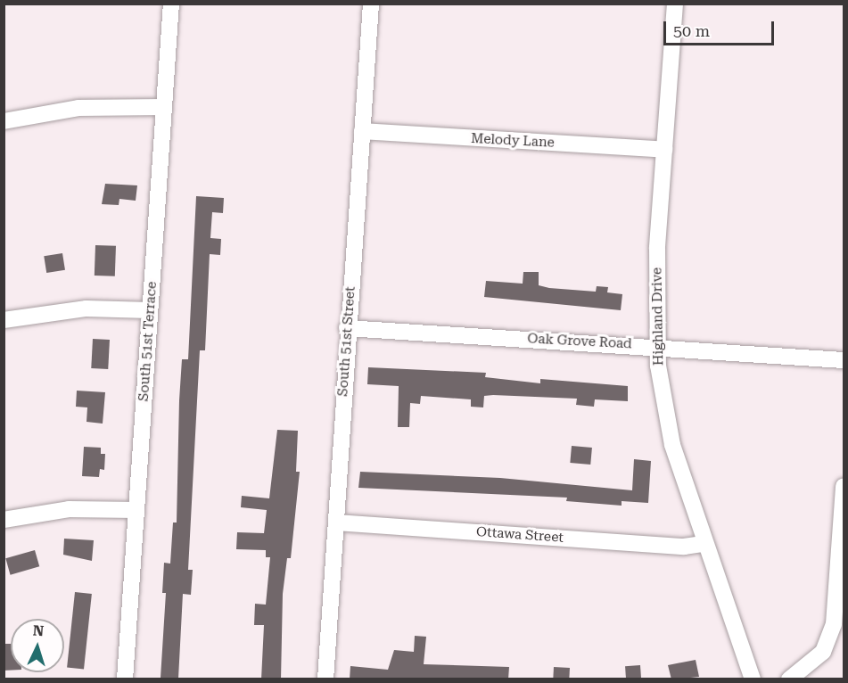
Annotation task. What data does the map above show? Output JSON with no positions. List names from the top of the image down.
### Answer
{
  "streets": {
    "street": [
      "Melody Lane",
      "Highland Drive",
      "South 51st Terrace",
      "South 51st Street",
      "Oak Grove Road",
      "Ottawa Street"
    ]
  },
  "crossings": [
    ["Melody Lane", "Highland Drive"],
    ["Melody Lane", "South 51st Street"],
    ["Highland Drive", "Oak Grove Road"],
    ["Highland Drive", "Ottawa Street"],
    ["South 51st Street", "Oak Grove Road"],
    ["South 51st Street", "Ottawa Street"]
  ],
  "scale_bar": "50 m",
  "north": "top"
}
